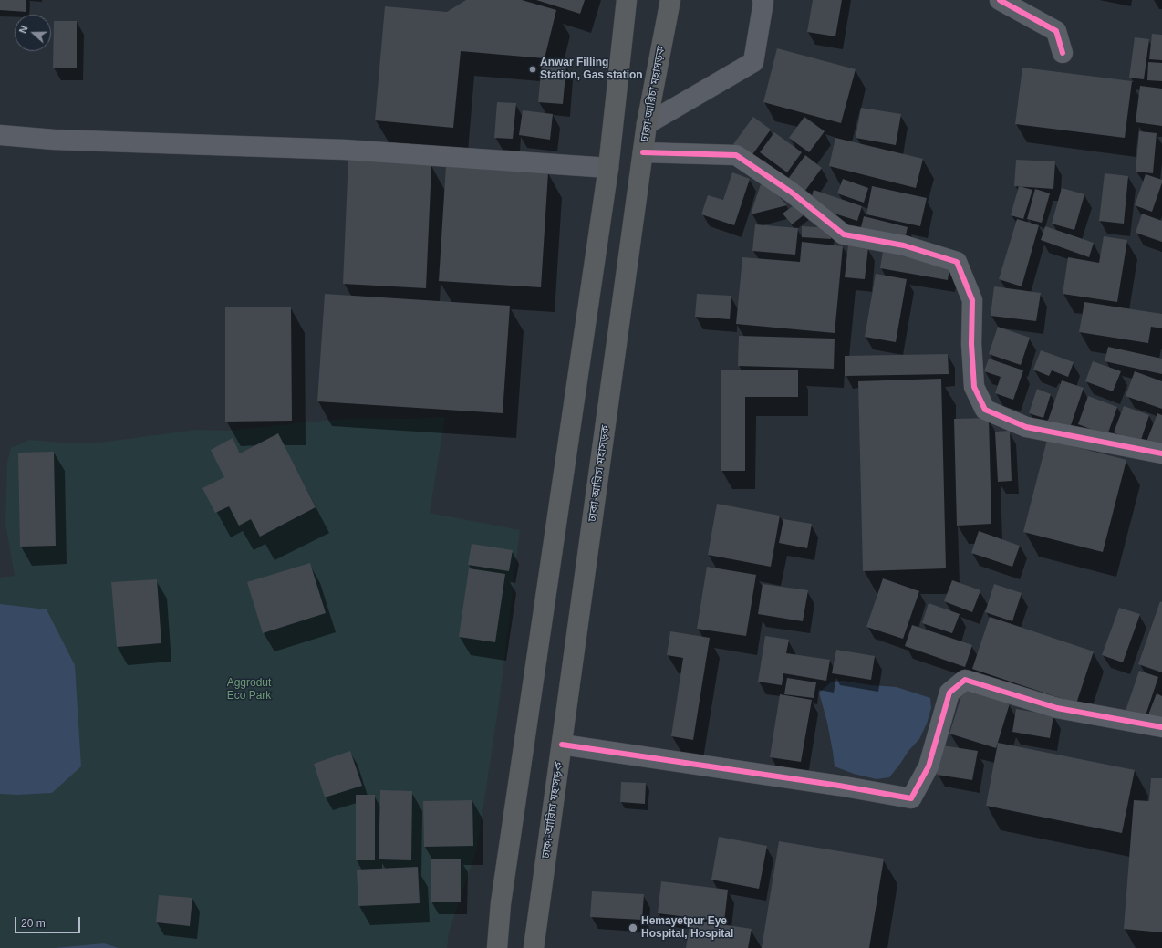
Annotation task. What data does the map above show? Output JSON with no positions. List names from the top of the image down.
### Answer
{
  "streets": {
    "highway": ["ঢাকা-আরিচা মহাসড়ক"]
  },
  "parks": ["Aggrodut Eco Park"],
  "places": ["Anwar Filling Station, Gas station", "Hemayetpur Eye Hospital, Hospital"],
  "scale_bar": "20 m",
  "north": "left"
}
